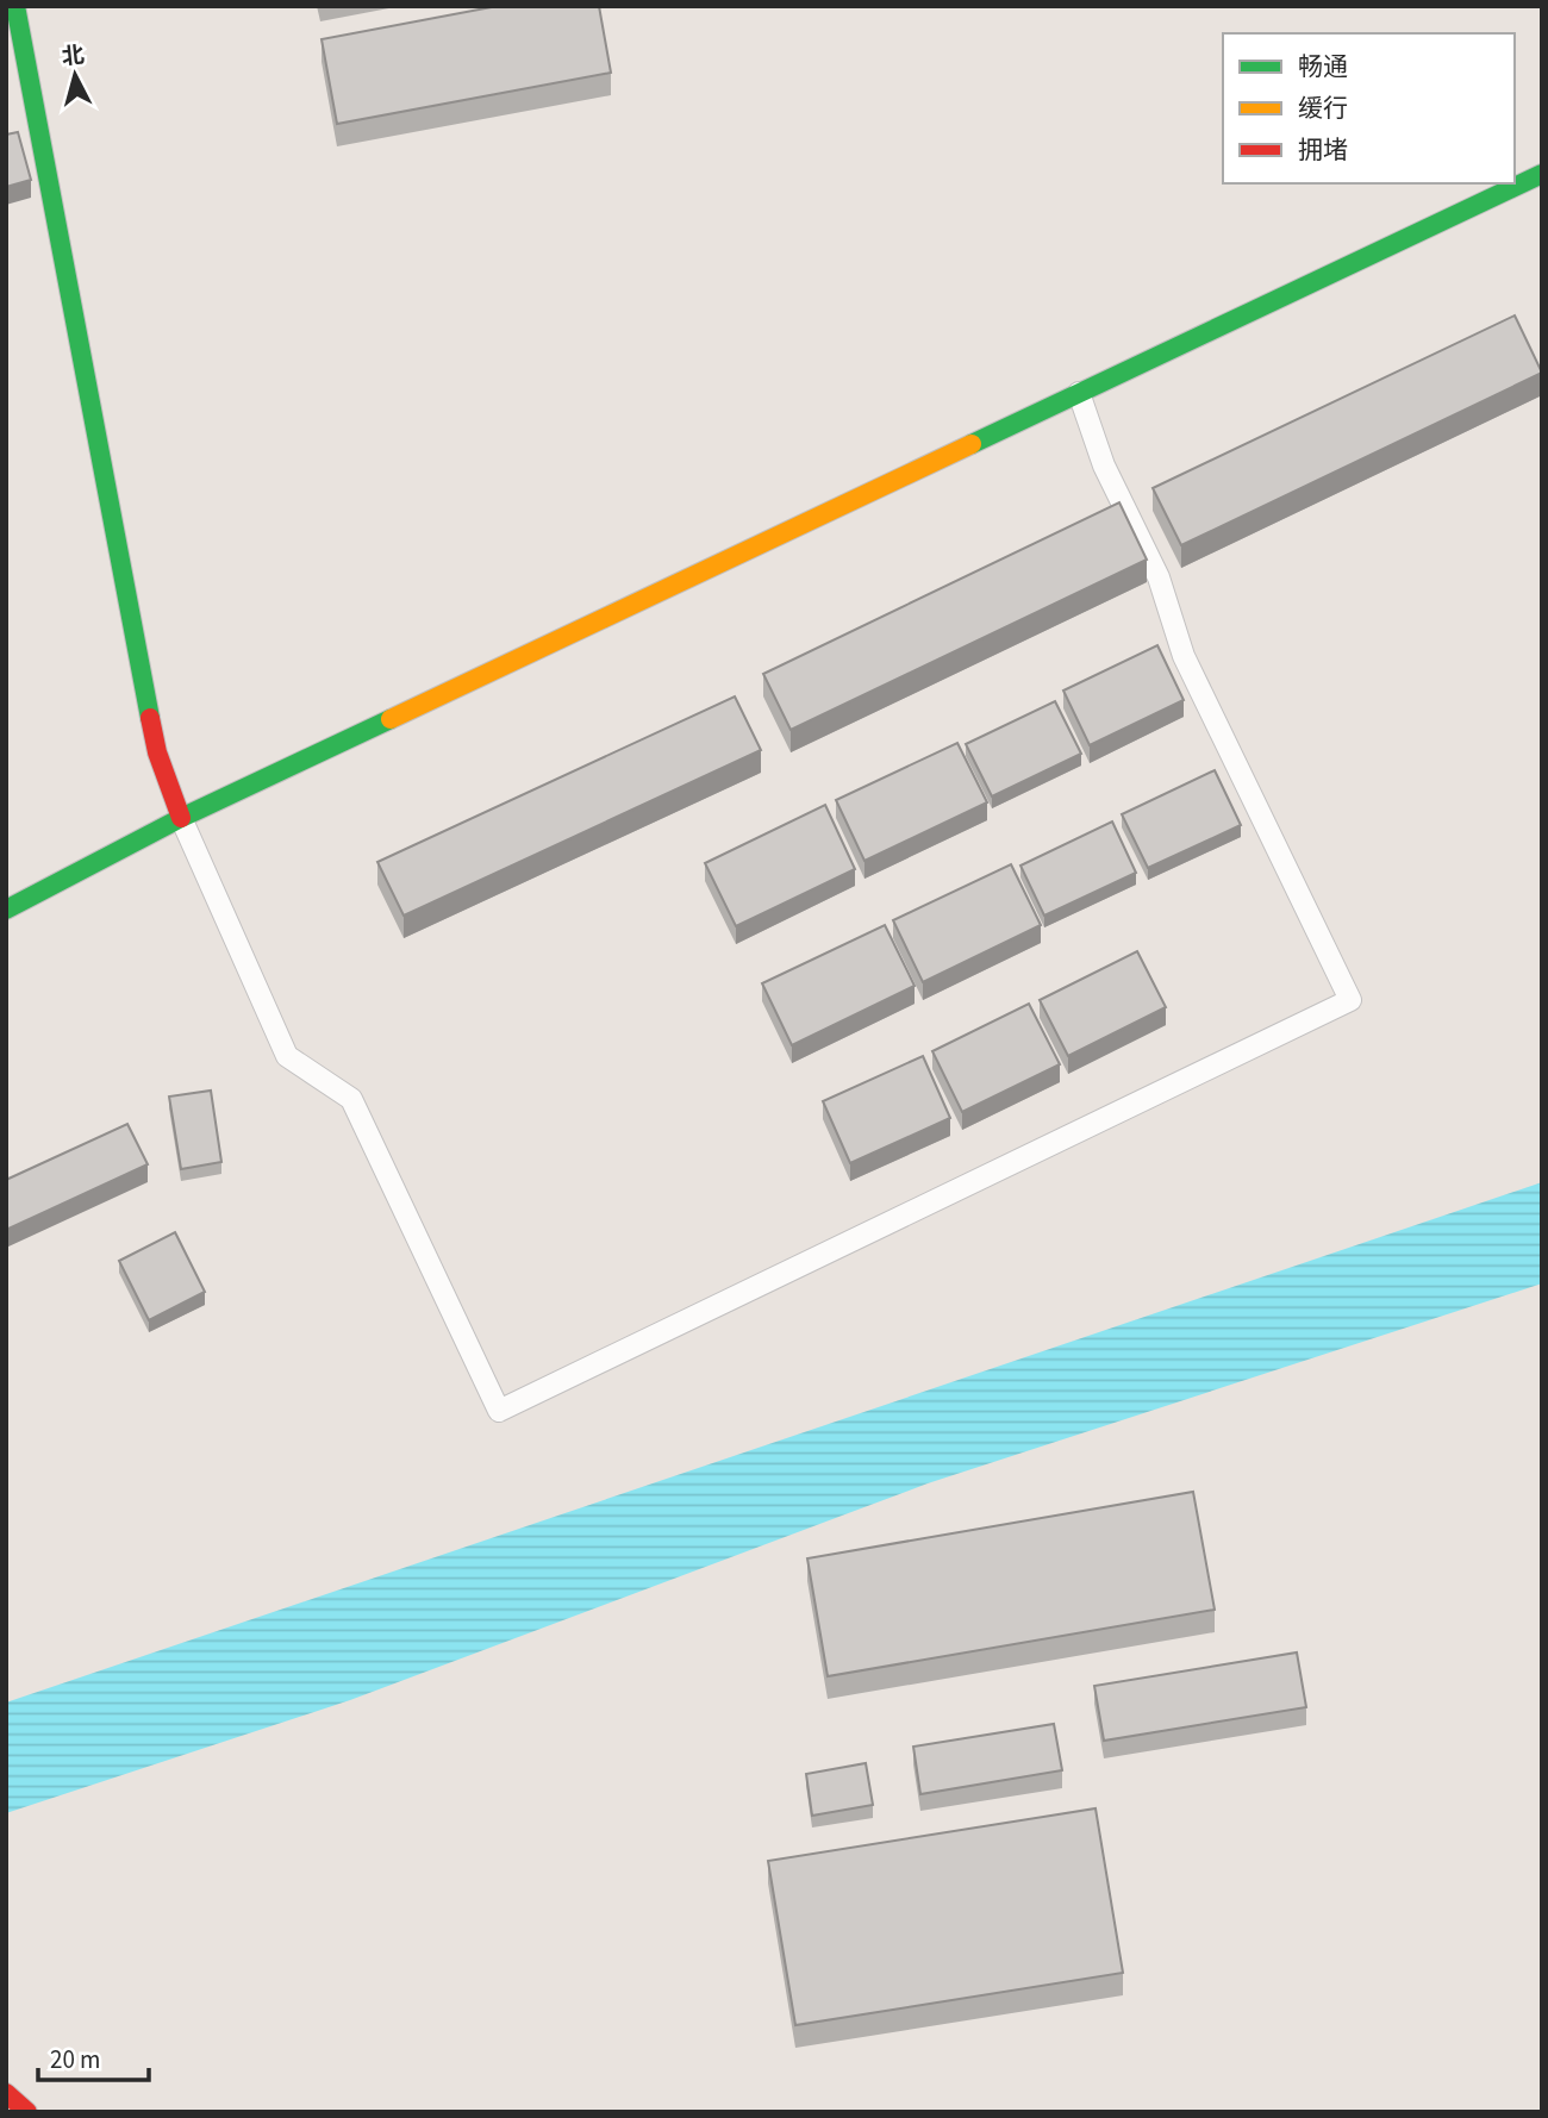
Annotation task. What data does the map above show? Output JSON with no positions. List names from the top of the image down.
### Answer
{
  "legend": ["畅通", "缓行", "拥堵"],
  "scale_bar": "20 m",
  "north": "top"
}
